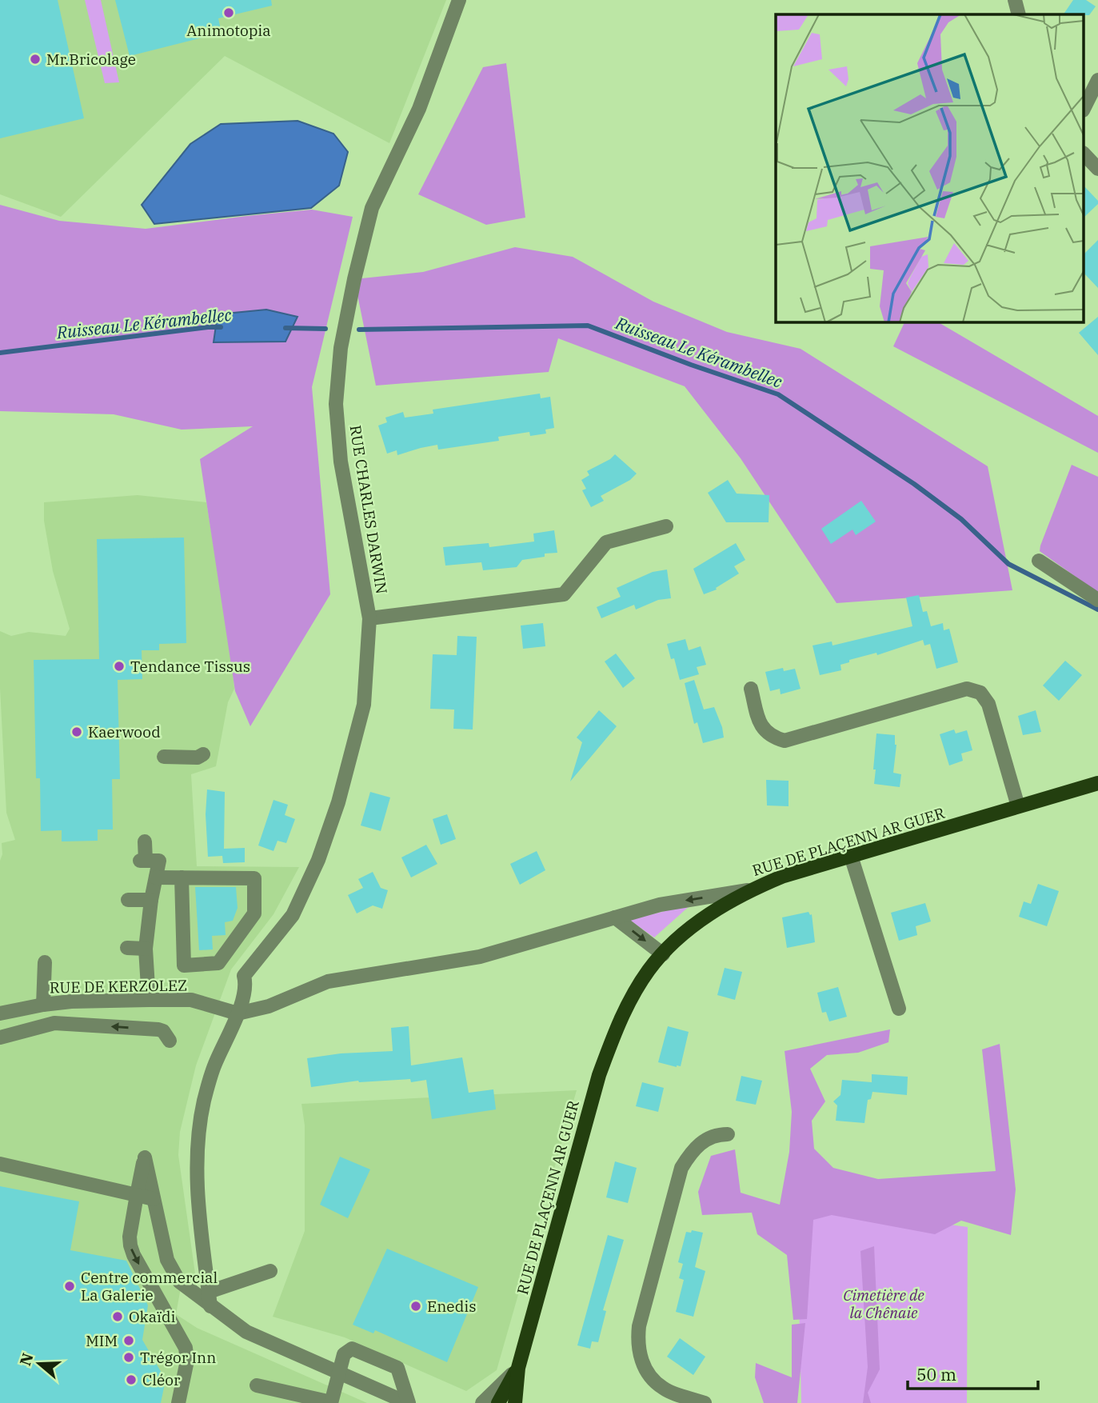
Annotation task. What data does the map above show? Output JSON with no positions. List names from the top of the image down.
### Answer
{
  "streets": {
    "main road": ["RUE DE PLAÇENN AR GUER"],
    "street": ["RUE CHARLES DARWIN", "RUE DE KERZOLEZ"]
  },
  "crossings": [
    ["RUE CHARLES DARWIN", "RUE DE KERZOLEZ"]
  ],
  "water": ["Ruisseau Le Kérambellec"],
  "parks": ["Cimetière de la Chênaie"],
  "places": [
    "Animotopia",
    "Mr.Bricolage",
    "Tendance Tissus",
    "Kaerwood",
    "Centre commercial La Galerie",
    "Enedis",
    "Okaïdi",
    "MIM",
    "Trégor Inn",
    "Cléor"
  ],
  "scale_bar": "50 m",
  "north": "left"
}
